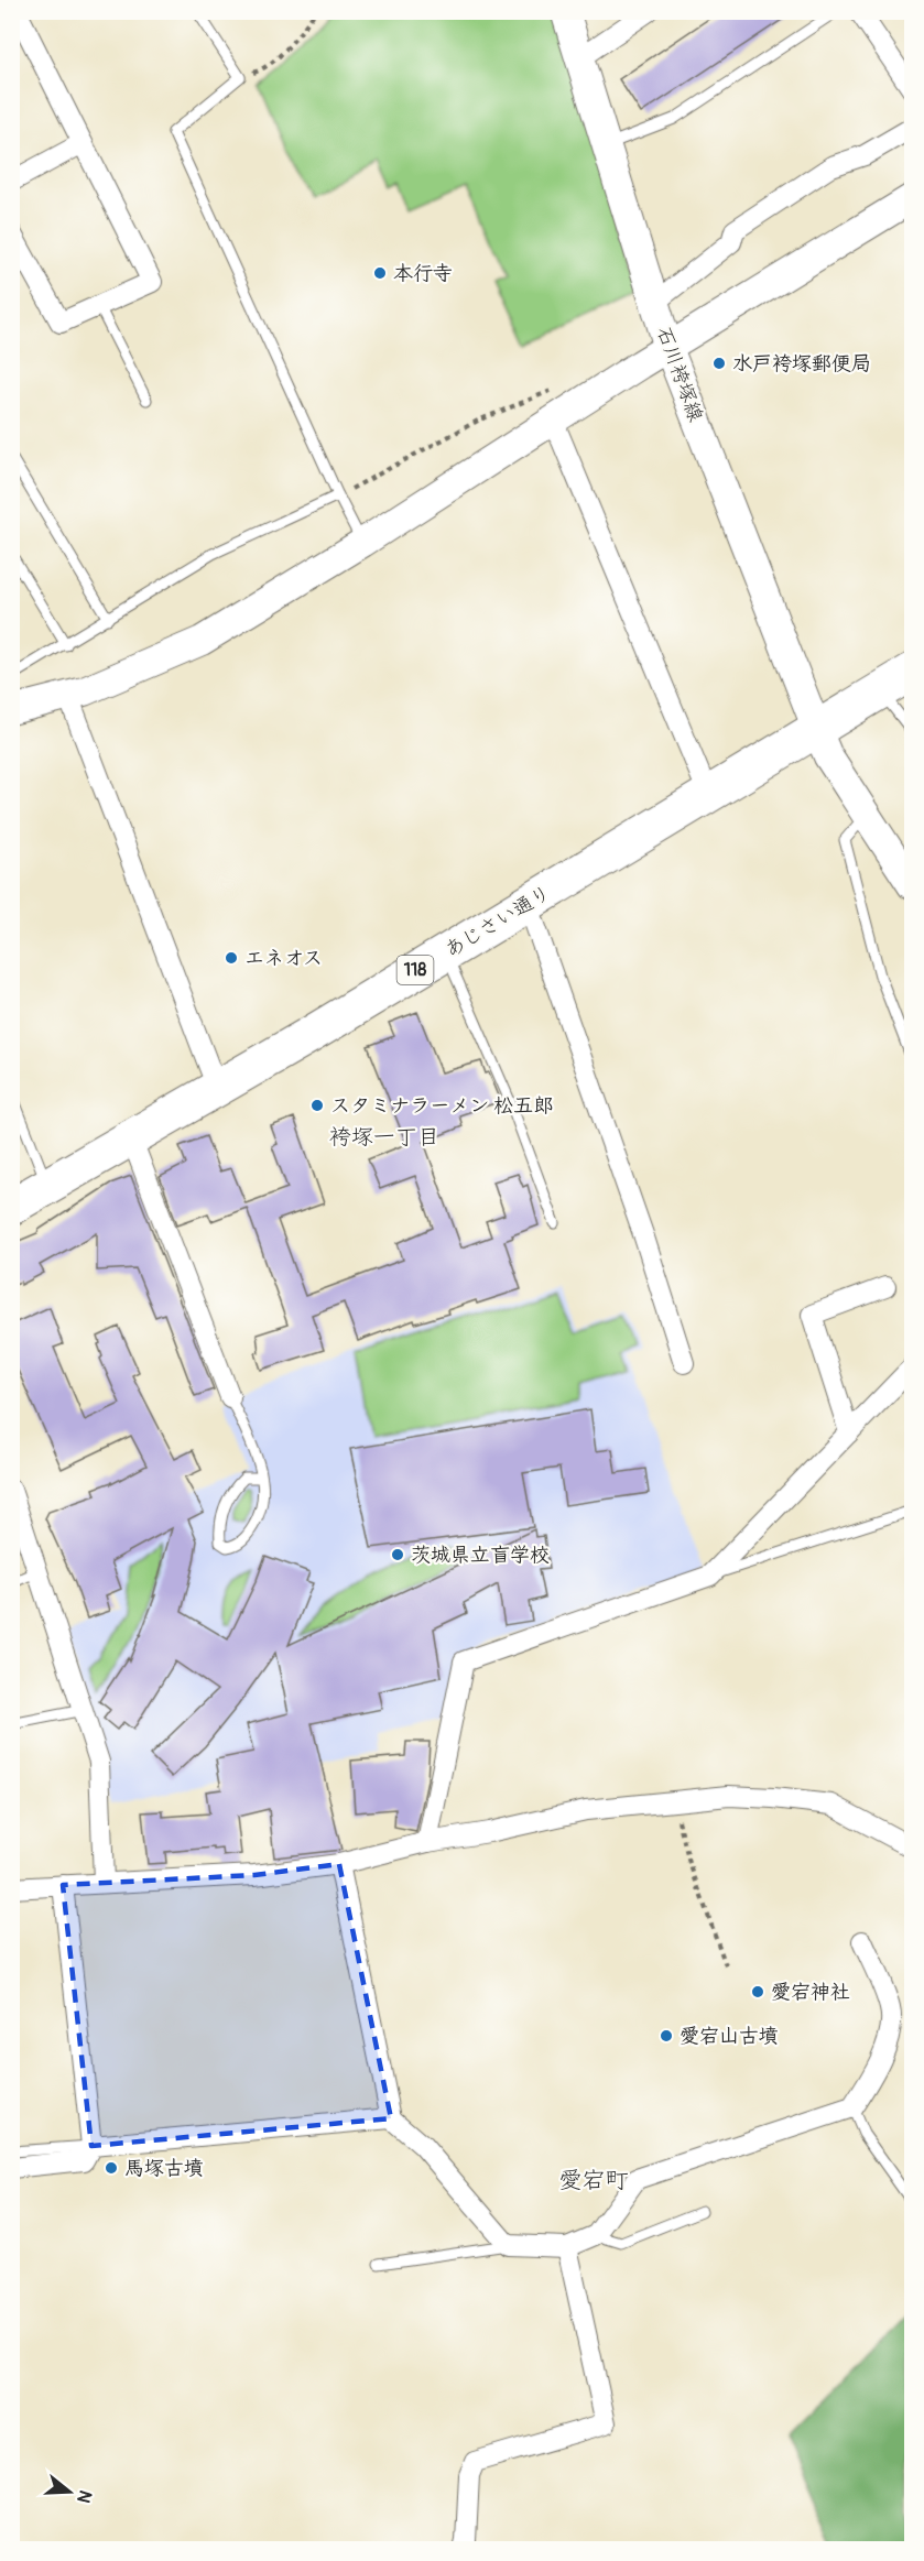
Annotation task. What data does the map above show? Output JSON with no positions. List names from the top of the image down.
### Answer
{
  "streets": {
    "highway": ["あじさい通り", "118"],
    "street": ["石川袴塚線"]
  },
  "crossings": [
    ["石川袴塚線", "あじさい通り"]
  ],
  "districts": ["袴塚一丁目", "愛宕町"],
  "places": [
    "本行寺",
    "水戸袴塚郵便局",
    "エネオス",
    "スタミナラーメン 松五郎",
    "茨城県立盲学校",
    "愛宕神社",
    "愛宕山古墳",
    "馬塚古墳"
  ],
  "north": "right"
}
